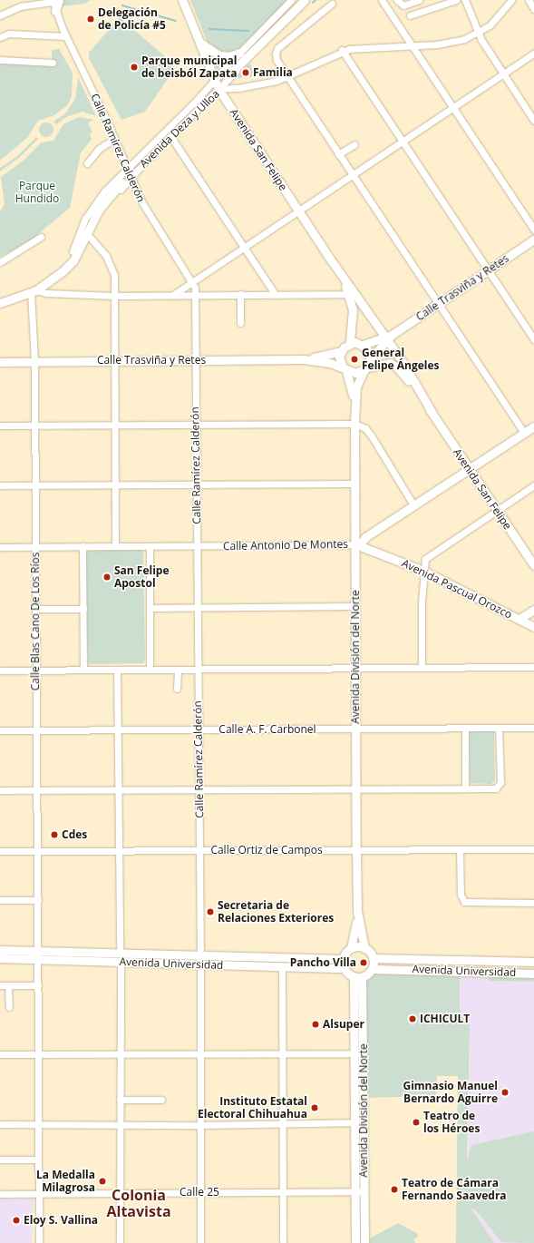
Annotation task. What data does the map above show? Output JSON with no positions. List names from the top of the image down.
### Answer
{
  "streets": {
    "main road": [
      "Avenida Deza y Ulloa",
      "Avenida San Felipe",
      "Calle Trasviña y Retes",
      "Calle Antonio De Montes",
      "Avenida Pascual Orozco",
      "Avenida División del Norte",
      "Avenida Universidad"
    ],
    "street": [
      "Calle Ramírez Calderón",
      "Calle Blas Cano De Los Ríos",
      "Calle A. F. Carbonel",
      "Calle Ortiz de Campos",
      "Calle 25"
    ]
  },
  "crossings": [
    ["Avenida Deza y Ulloa", "Calle Ramírez Calderón"],
    ["Avenida Deza y Ulloa", "Avenida San Felipe"],
    ["Avenida Deza y Ulloa", "Calle Blas Cano De Los Ríos"],
    ["Calle Ramírez Calderón", "Calle Trasviña y Retes"],
    ["Calle Ramírez Calderón", "Calle Antonio De Montes"],
    ["Calle Ramírez Calderón", "Calle A. F. Carbonel"],
    ["Calle Ramírez Calderón", "Calle Ortiz de Campos"],
    ["Calle Ramírez Calderón", "Avenida Universidad"],
    ["Calle Ramírez Calderón", "Calle 25"],
    ["Avenida San Felipe", "Calle Trasviña y Retes"],
    ["Avenida San Felipe", "Calle Antonio De Montes"],
    ["Avenida San Felipe", "Avenida División del Norte"],
    ["Calle Trasviña y Retes", "Calle Blas Cano De Los Ríos"],
    ["Calle Trasviña y Retes", "Avenida División del Norte"],
    ["Calle Antonio De Montes", "Avenida Pascual Orozco"],
    ["Calle Antonio De Montes", "Calle Blas Cano De Los Ríos"],
    ["Calle Antonio De Montes", "Avenida División del Norte"],
    ["Avenida Pascual Orozco", "Avenida División del Norte"],
    ["Calle Blas Cano De Los Ríos", "Calle A. F. Carbonel"],
    ["Calle Blas Cano De Los Ríos", "Calle Ortiz de Campos"],
    ["Calle Blas Cano De Los Ríos", "Avenida Universidad"],
    ["Calle Blas Cano De Los Ríos", "Calle 25"],
    ["Avenida División del Norte", "Calle A. F. Carbonel"],
    ["Avenida División del Norte", "Calle Ortiz de Campos"],
    ["Avenida División del Norte", "Avenida Universidad"],
    ["Avenida División del Norte", "Calle 25"]
  ],
  "districts": ["Colonia Altavista"],
  "parks": ["Parque Hundido"],
  "places": [
    "Delegación de Policía #5",
    "Parque municipal de beisból Zapata",
    "Familia",
    "General Felipe Ángeles",
    "San Felipe Apostol",
    "Cdes",
    "Secretaria de Relaciones Exteriores",
    "Pancho Villa",
    "ICHICULT",
    "Alsuper",
    "Gimnasio Manuel Bernardo Aguirre",
    "Instituto Estatal Electoral Chihuahua",
    "Teatro de los Héroes",
    "La Medalla Milagrosa",
    "Teatro de Cámara Fernando Saavedra",
    "Eloy S. Vallina"
  ]
}
